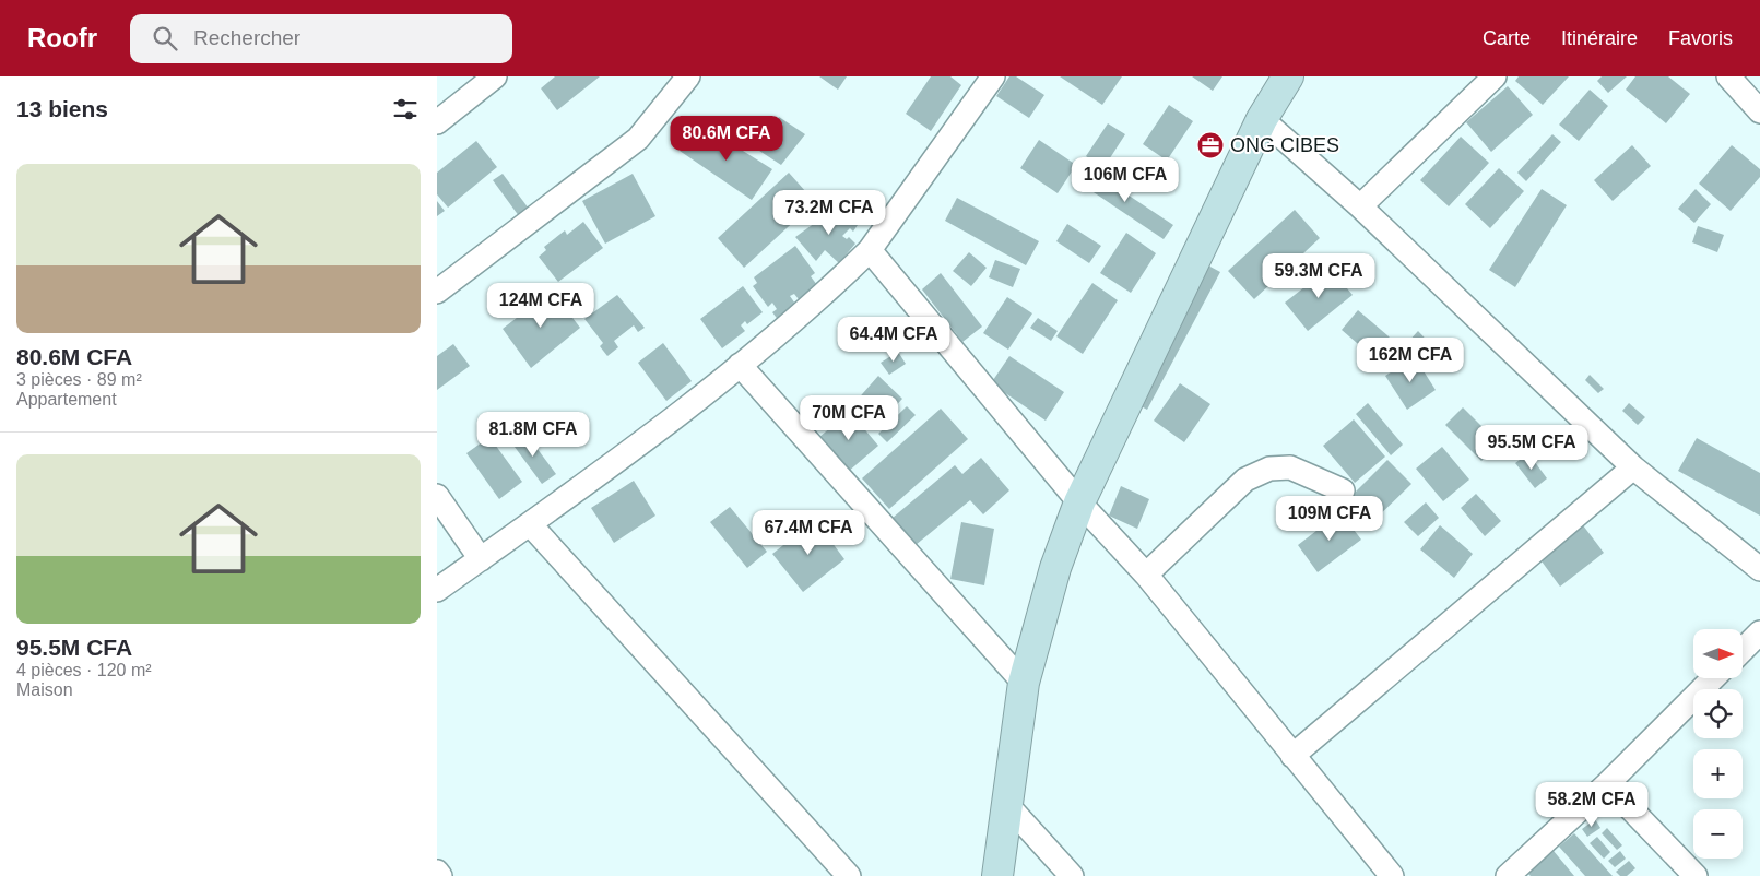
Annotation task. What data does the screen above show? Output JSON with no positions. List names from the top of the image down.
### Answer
{
  "places": {
    "office": ["ONG CIBES"]
  },
  "north": "right",
  "page": {
    "header": "Roofr",
    "search": "Rechercher",
    "nav": ["Carte", "Itinéraire", "Favoris"],
    "heading": "13 biens",
    "price": [
      "80.6M CFA",
      "106M CFA",
      "73.2M CFA",
      "59.3M CFA",
      "124M CFA",
      "64.4M CFA",
      "162M CFA",
      "70M CFA",
      "81.8M CFA",
      "95.5M CFA",
      "109M CFA",
      "67.4M CFA",
      "58.2M CFA"
    ],
    "list": [
      {
        "name": "80.6M CFA",
        "note": "3 pièces · 89 m² · Appartement"
      },
      {
        "name": "95.5M CFA",
        "note": "4 pièces · 120 m² · Maison"
      }
    ],
    "map_buttons": ["+", "−"]
  }
}
